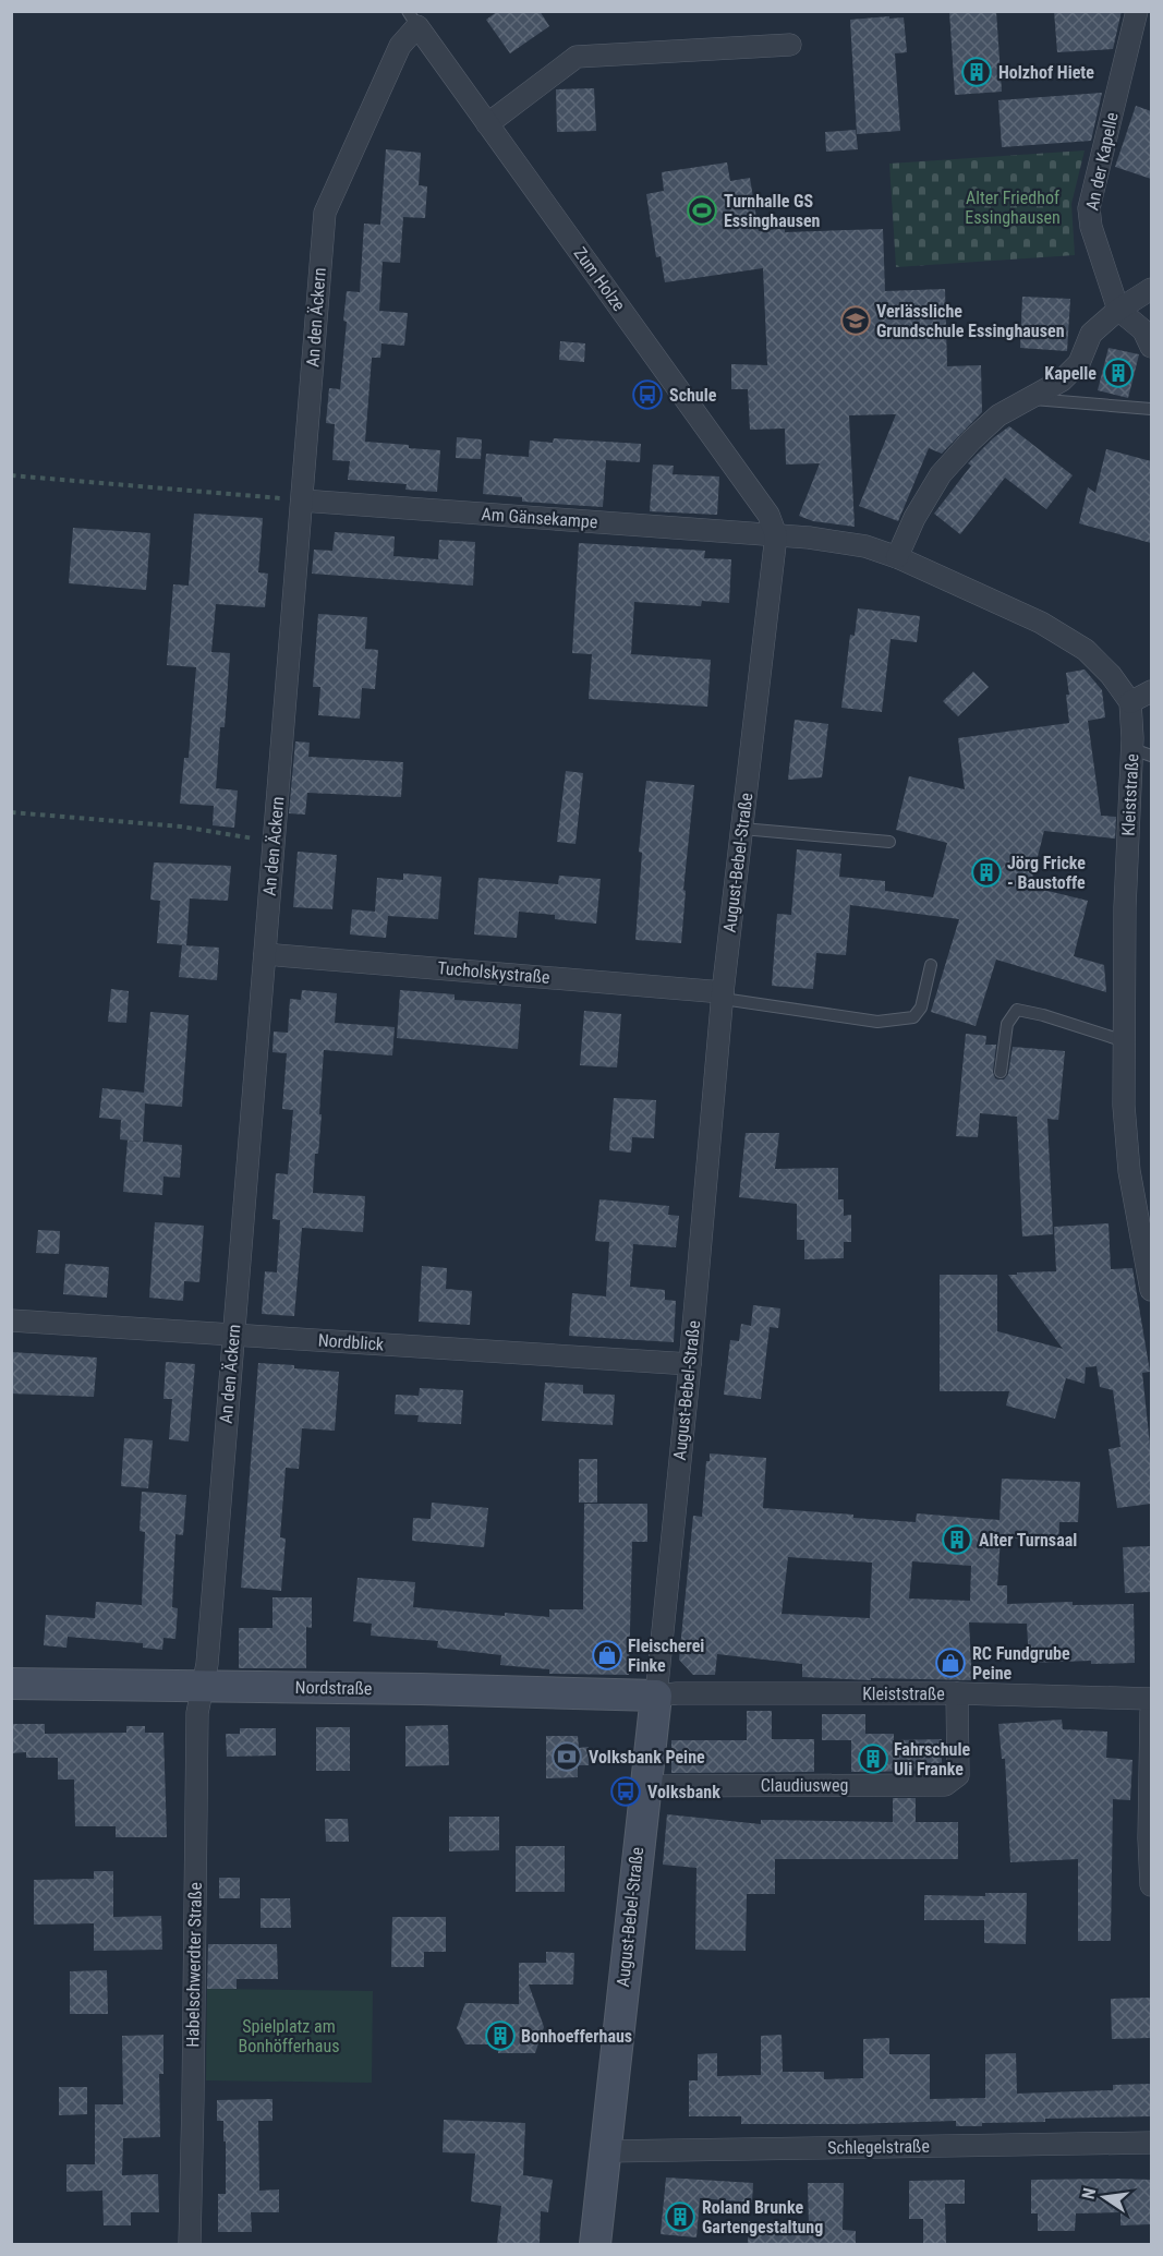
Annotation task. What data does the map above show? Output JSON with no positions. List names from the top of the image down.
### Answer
{
  "streets": {
    "street": [
      "An der Kapelle",
      "Zum Holze",
      "An den Äckern",
      "Am Gänsekampe",
      "Kleiststraße",
      "August-Bebel-Straße",
      "Tucholskystraße",
      "Nordblick",
      "Nordstraße",
      "Claudiusweg",
      "Habelschwerdter Straße",
      "Schlegelstraße"
    ]
  },
  "crossings": [
    ["Zum Holze", "An den Äckern"],
    ["Zum Holze", "Am Gänsekampe"],
    ["Zum Holze", "August-Bebel-Straße"],
    ["An den Äckern", "Am Gänsekampe"],
    ["An den Äckern", "Tucholskystraße"],
    ["An den Äckern", "Nordblick"],
    ["An den Äckern", "Nordstraße"],
    ["An den Äckern", "Habelschwerdter Straße"],
    ["Am Gänsekampe", "August-Bebel-Straße"],
    ["Kleiststraße", "August-Bebel-Straße"],
    ["Kleiststraße", "Nordstraße"],
    ["Kleiststraße", "Claudiusweg"],
    ["August-Bebel-Straße", "Tucholskystraße"],
    ["August-Bebel-Straße", "Nordblick"],
    ["August-Bebel-Straße", "Nordstraße"],
    ["August-Bebel-Straße", "Claudiusweg"],
    ["August-Bebel-Straße", "Schlegelstraße"],
    ["Nordstraße", "Habelschwerdter Straße"]
  ],
  "parks": ["Alter Friedhof Essinghausen", "Spielplatz am Bonhöfferhaus"],
  "places": {
    "building": [
      "Holzhof Hiete",
      "Kapelle",
      "Jörg Fricke - Baustoffe",
      "Alter Turnsaal",
      "Fahrschule Uli Franke",
      "Bonhoefferhaus",
      "Roland Brunke Gartengestaltung"
    ],
    "sports": ["Turnhalle GS Essinghausen"],
    "school or university": ["Verlässliche Grundschule Essinghausen"],
    "bus stop": ["Schule", "Volksbank"],
    "shop": ["Fleischerei Finke", "RC Fundgrube Peine"],
    "bank": ["Volksbank Peine"]
  },
  "north": "left"
}
